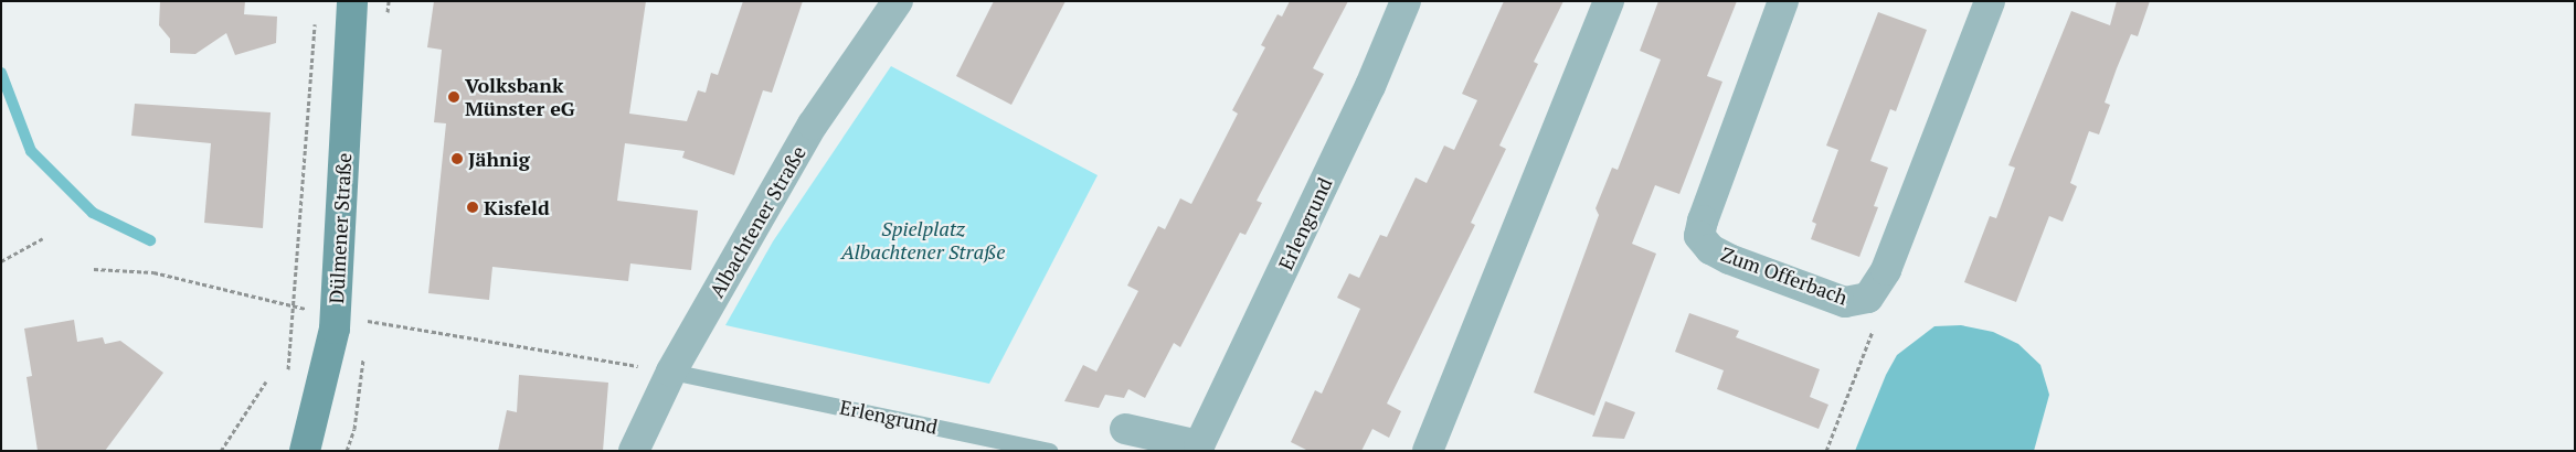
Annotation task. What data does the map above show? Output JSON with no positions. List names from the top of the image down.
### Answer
{
  "streets": {
    "main road": ["Dülmener Straße"],
    "street": ["Albachtener Straße", "Erlengrund", "Zum Offerbach"]
  },
  "crossings": [
    ["Albachtener Straße", "Erlengrund"]
  ],
  "parks": ["Spielplatz Albachtener Straße"],
  "places": ["Volksbank Münster eG", "Jähnig", "Kisfeld"]
}
